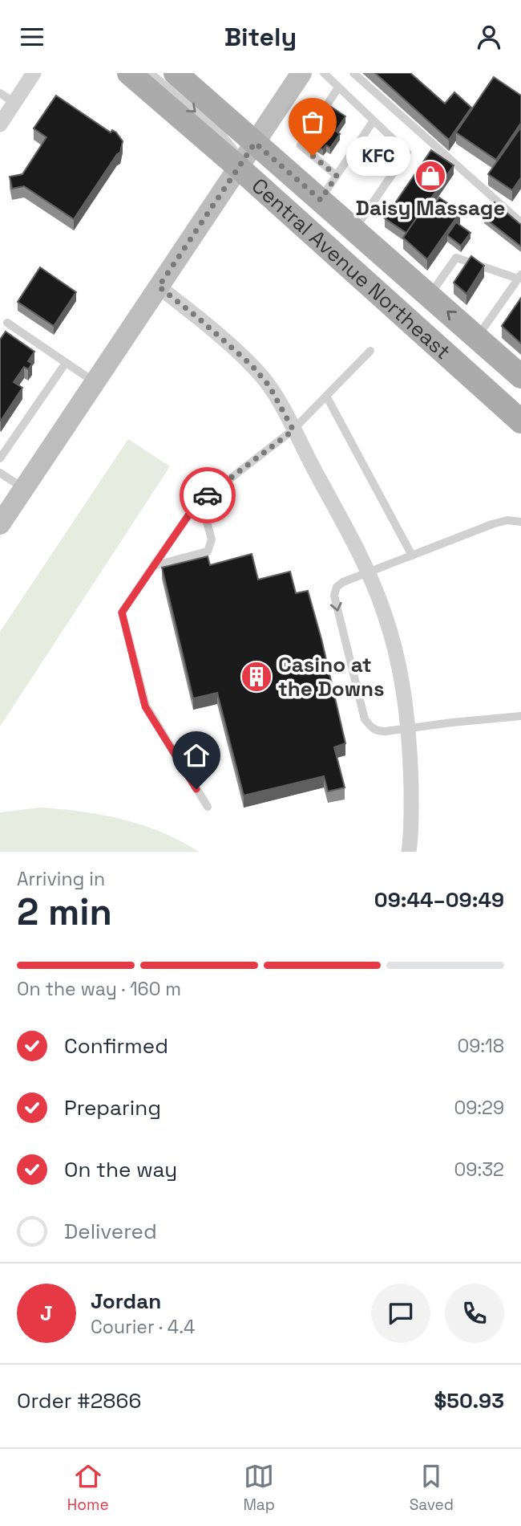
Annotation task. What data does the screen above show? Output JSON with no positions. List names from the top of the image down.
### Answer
{
  "streets": {
    "main road": ["Central Avenue Northeast"]
  },
  "places": {
    "other": ["KFC"],
    "shop": ["Daisy Massage"],
    "building": ["Casino at the Downs"]
  },
  "page": {
    "header": "Bitely",
    "bubble": "KFC",
    "heading": ["2 min", "Arriving in", "09:44–09:49"],
    "panel": [
      "Jordan",
      "Courier · 4.4",
      "Order #2866",
      "$50.93"
    ],
    "bar": "On the way · 160 m",
    "list": [
      ["Confirmed", "09:18"],
      ["Preparing", "09:29"],
      ["On the way", "09:32"],
      "Delivered"
    ],
    "round": "J",
    "tabs": ["Home", "Map", "Saved"]
  }
}
